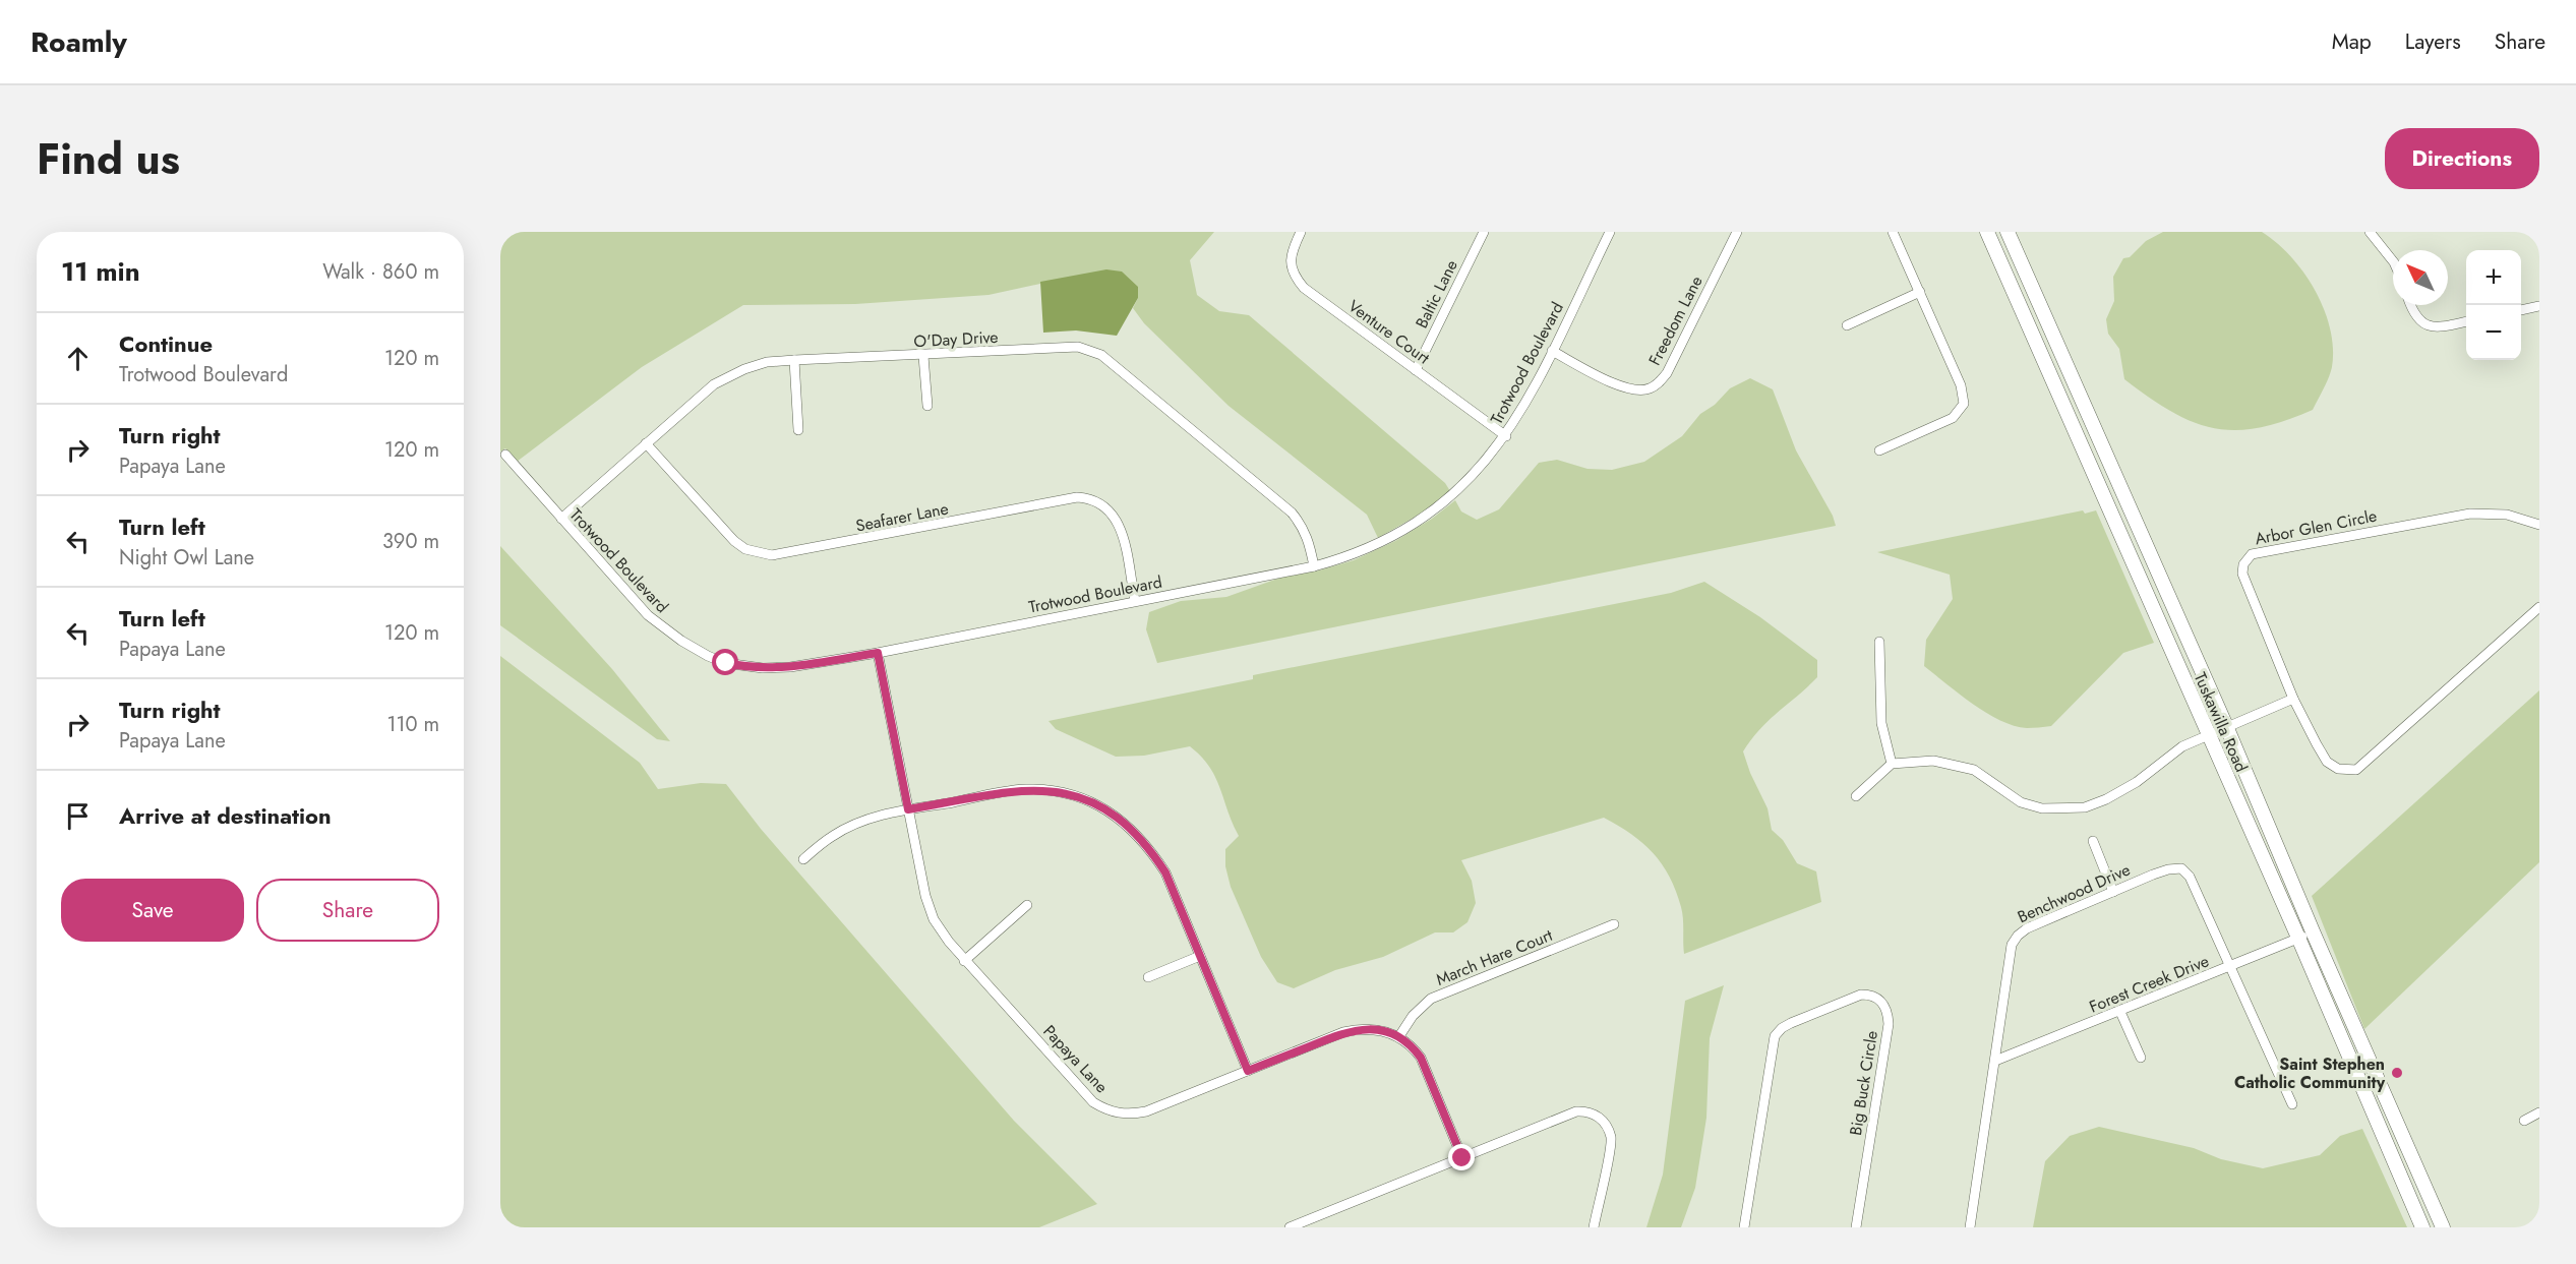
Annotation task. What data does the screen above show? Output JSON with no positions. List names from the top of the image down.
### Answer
{
  "streets": {
    "main road": ["Tuskawilla Road"],
    "street": [
      "Baltic Lane",
      "Freedom Lane",
      "Venture Court",
      "O'Day Drive",
      "Trotwood Boulevard",
      "Seafarer Lane",
      "Arbor Glen Circle",
      "Benchwood Drive",
      "March Hare Court",
      "Forest Creek Drive",
      "Papaya Lane",
      "Big Buck Circle"
    ]
  },
  "crossings": [
    ["Baltic Lane", "Venture Court"],
    ["Freedom Lane", "Trotwood Boulevard"],
    ["Venture Court", "Trotwood Boulevard"],
    ["O'Day Drive", "Trotwood Boulevard"],
    ["O'Day Drive", "Seafarer Lane"],
    ["Trotwood Boulevard", "Seafarer Lane"],
    ["Trotwood Boulevard", "Papaya Lane"],
    ["Tuskawilla Road", "Forest Creek Drive"],
    ["Benchwood Drive", "Forest Creek Drive"],
    ["March Hare Court", "Papaya Lane"]
  ],
  "places": ["Saint Stephen Catholic Community"],
  "north": "top left",
  "page": {
    "header": "Roamly",
    "nav": ["Map", "Layers", "Share"],
    "title": "Find us",
    "buttons": [
      "Directions",
      ["Save", "Share"]
    ],
    "heading": ["11 min", "Walk · 860 m"],
    "map_buttons": ["+", "−"],
    "list": [
      ["Continue", "Trotwood Boulevard", "120 m"],
      ["Turn right", "Papaya Lane", "120 m"],
      ["Turn left", "Night Owl Lane", "390 m"],
      ["Turn left", "Papaya Lane", "120 m"],
      ["Turn right", "Papaya Lane", "110 m"],
      "Arrive at destination"
    ]
  }
}
